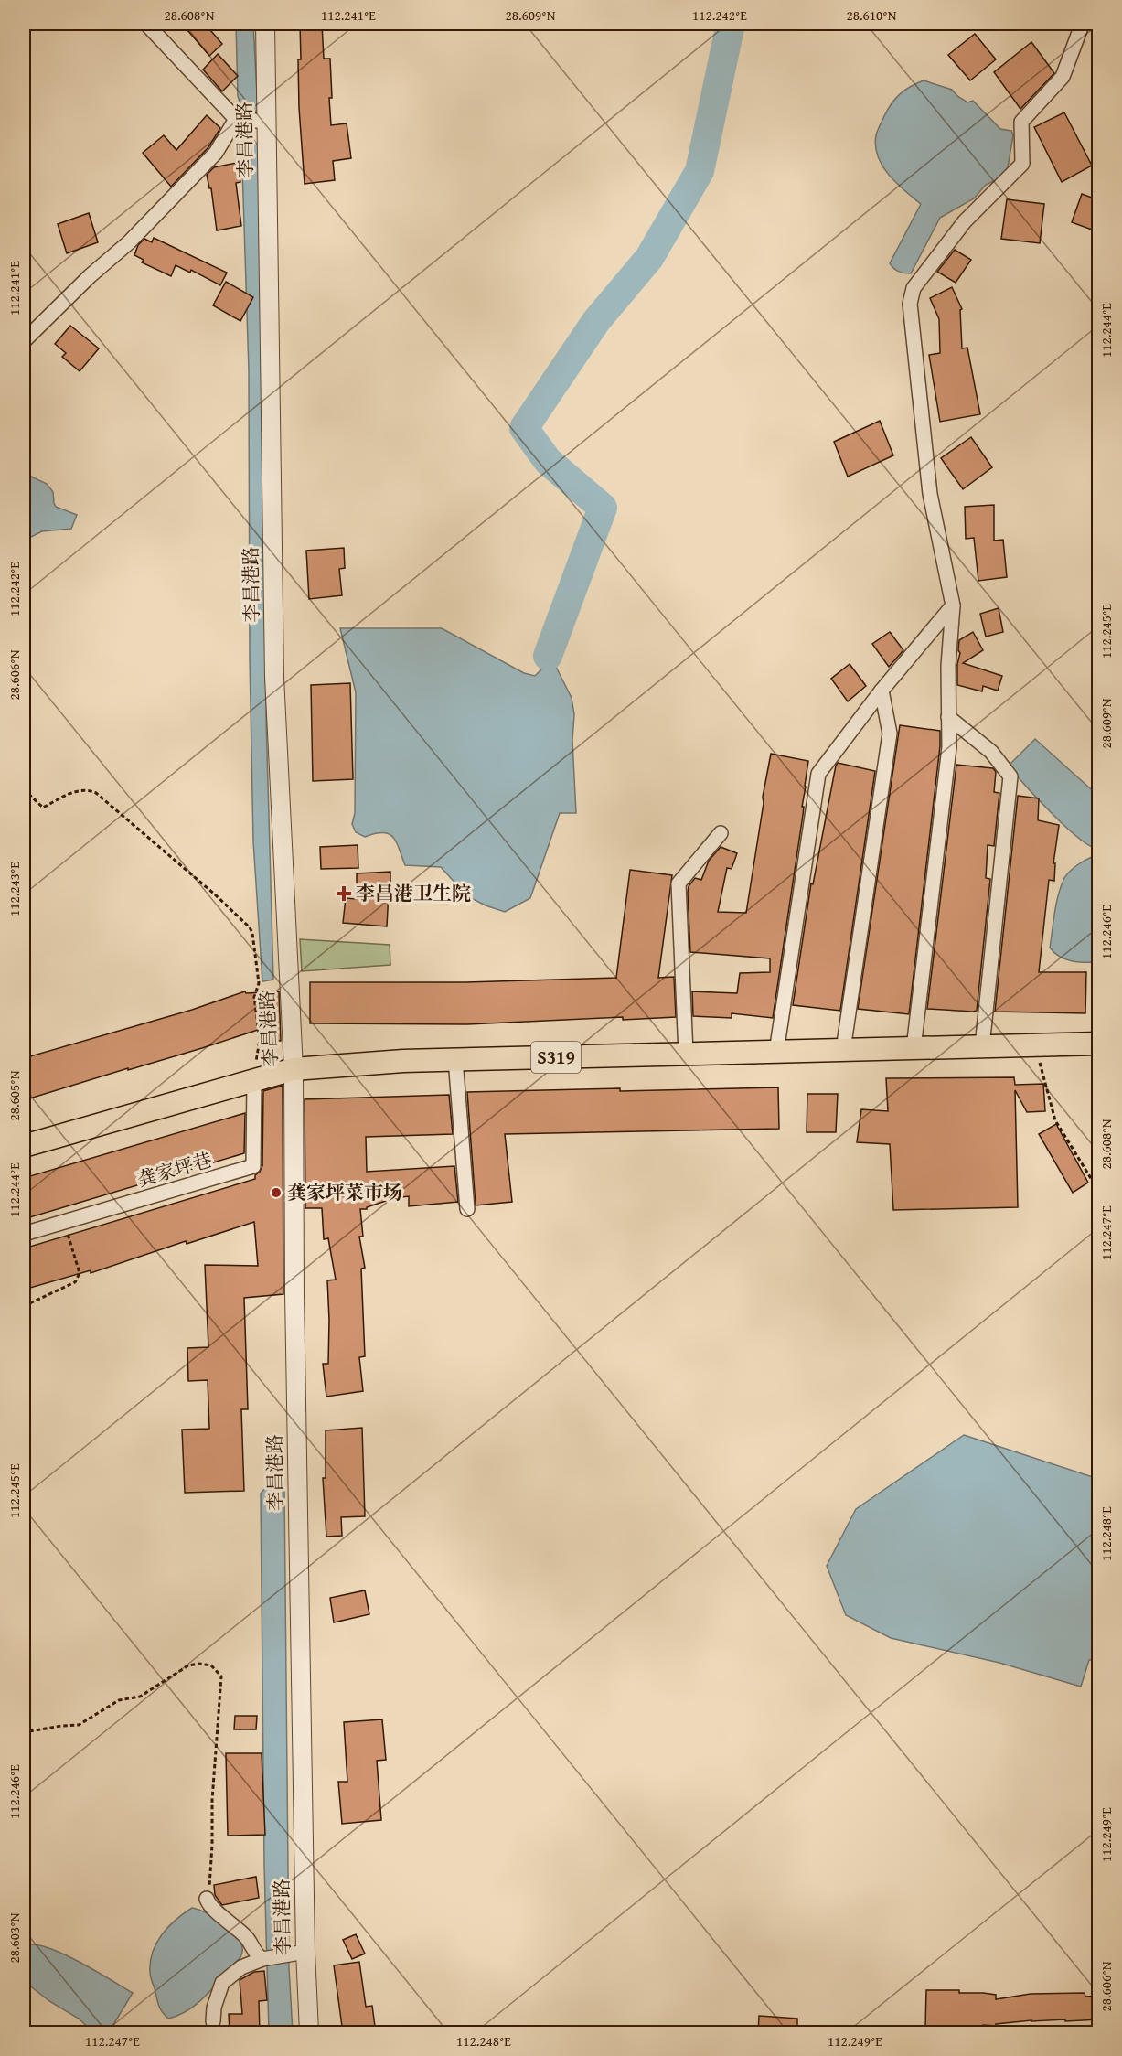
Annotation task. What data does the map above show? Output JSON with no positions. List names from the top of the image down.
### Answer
{
  "streets": {
    "main road": ["S319"],
    "street": ["李昌港路", "龚家坪巷"]
  },
  "crossings": [
    ["李昌港路", "S319"],
    ["S319", "龚家坪巷"]
  ],
  "places": {
    "health": ["李昌港卫生院"],
    "other": ["龚家坪菜市场"]
  },
  "coordinates": [
    "28.608°N",
    "112.241°E",
    "28.609°N",
    "112.242°E",
    "28.610°N",
    "112.244°E",
    "112.245°E",
    "28.606°N",
    "112.243°E",
    "112.246°E",
    "28.605°N",
    "112.247°E",
    "112.248°E",
    "112.249°E",
    "28.603°N"
  ]
}
